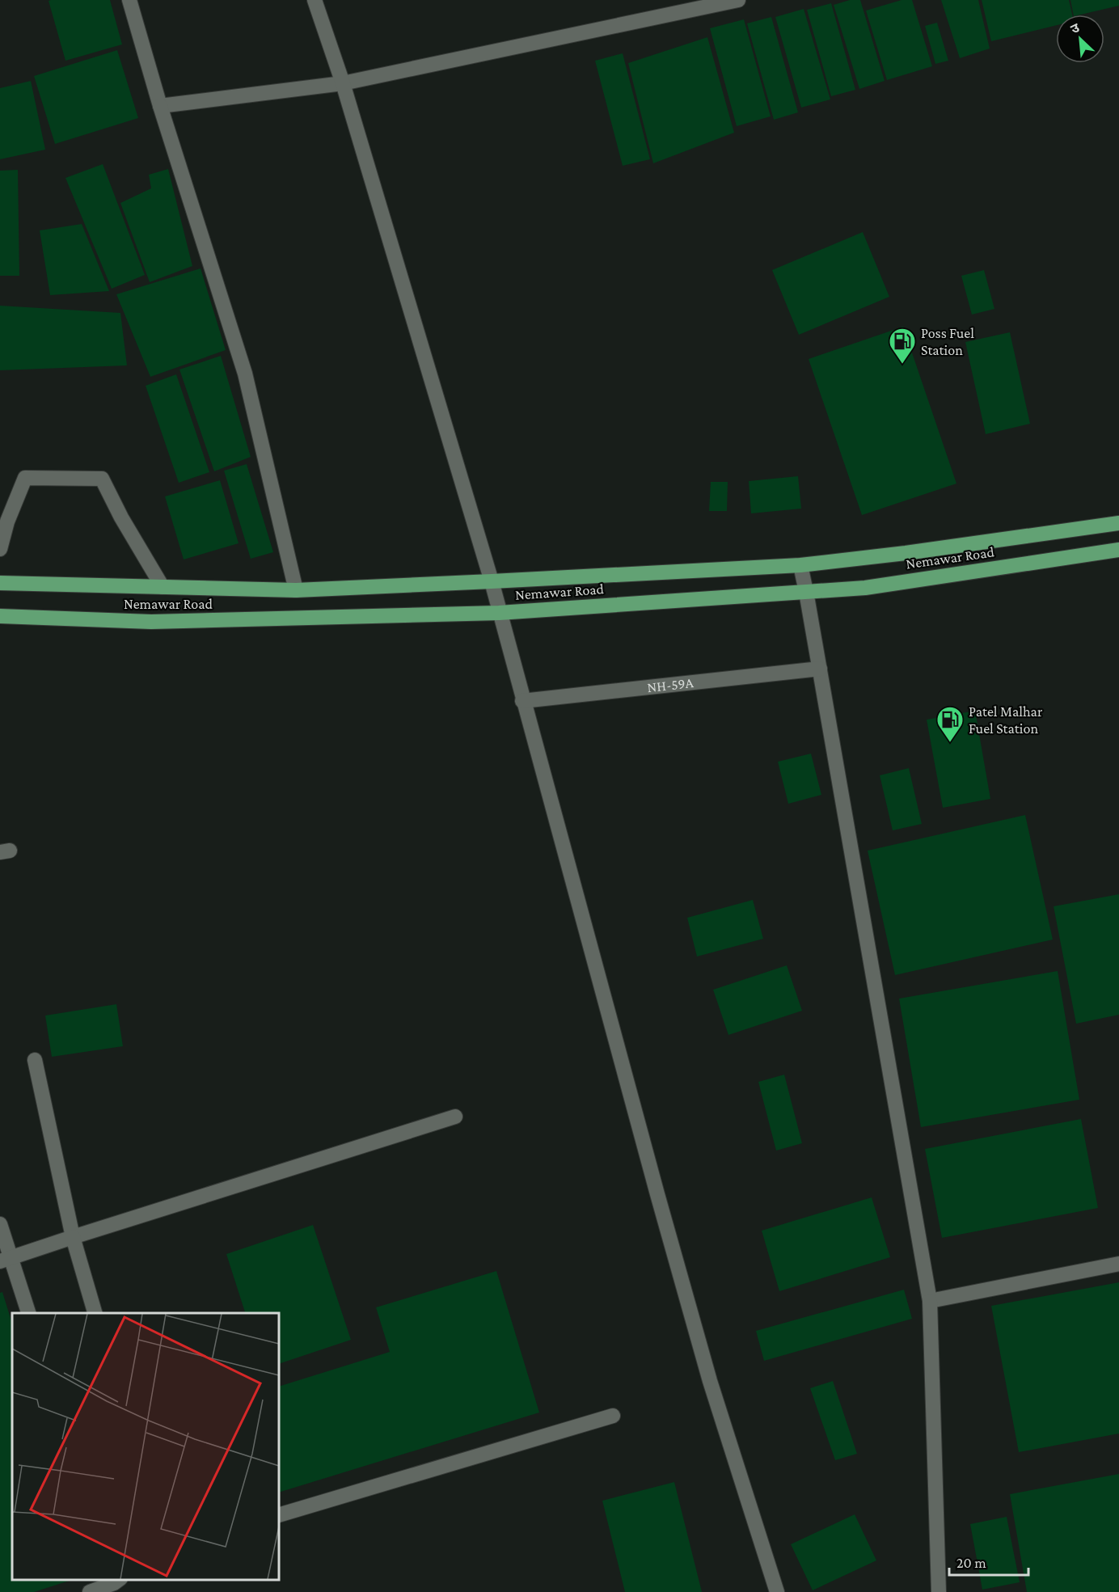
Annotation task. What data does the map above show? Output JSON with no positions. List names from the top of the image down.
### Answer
{
  "streets": {
    "highway": ["Nemawar Road"],
    "street": ["NH-59A"]
  },
  "places": {
    "fuel station": ["Poss Fuel Station", "Patel Malhar Fuel Station"]
  },
  "scale_bar": "20 m",
  "north": "top left"
}
